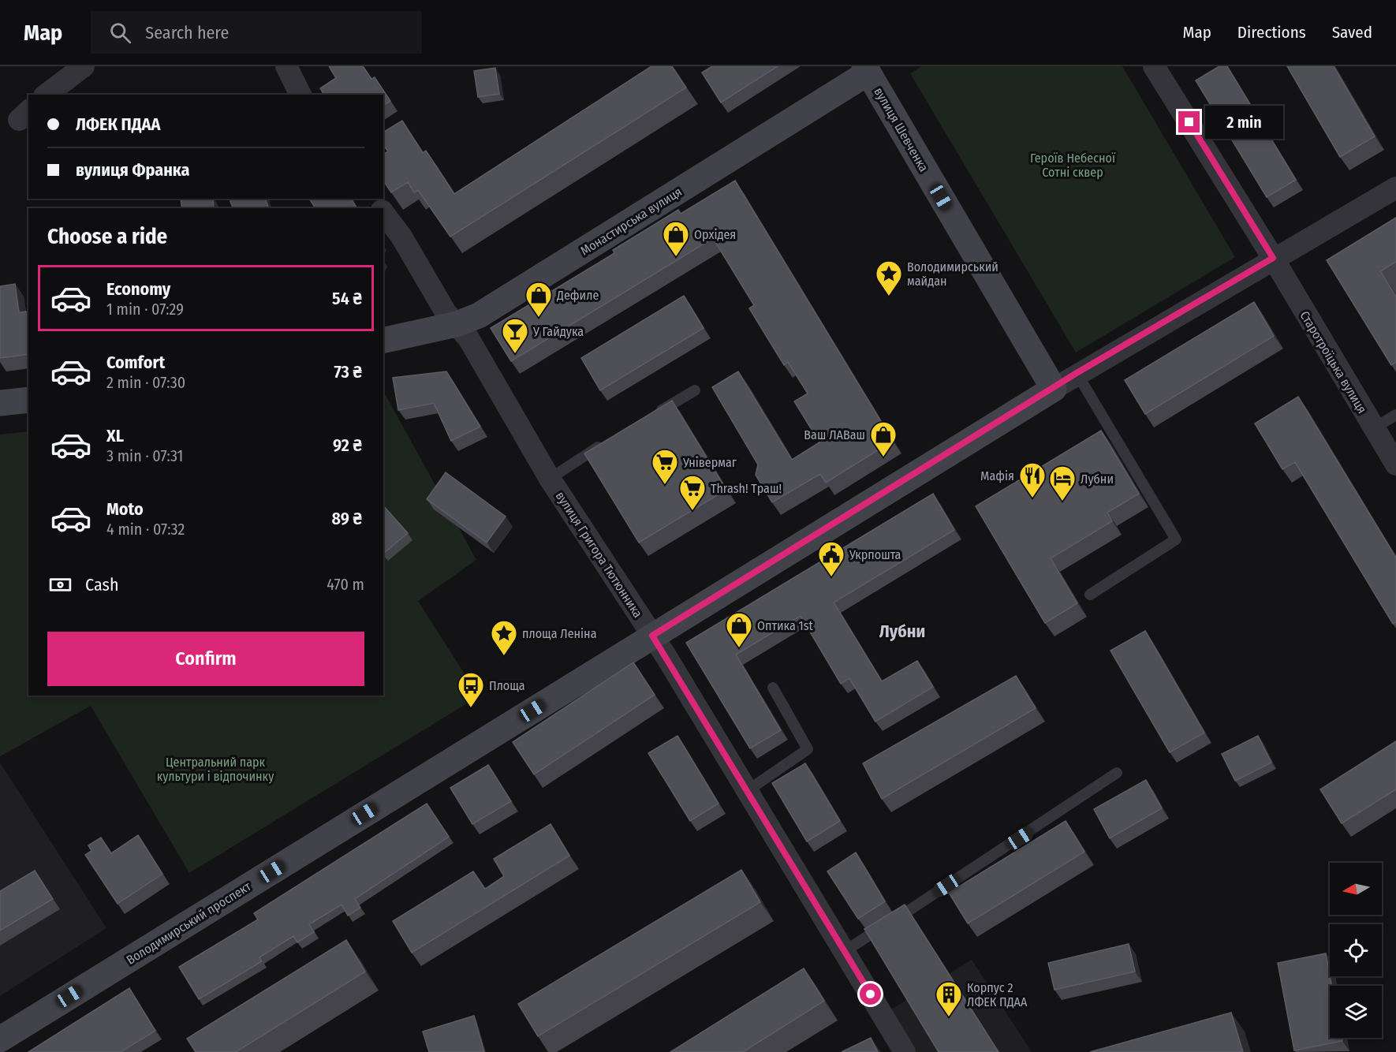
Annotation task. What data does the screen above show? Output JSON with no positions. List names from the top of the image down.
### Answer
{
  "streets": {
    "main road": ["вулиця Шевченка", "Монастирська вулиця", "Володимирський проспект"],
    "street": ["Старотроїцька вулиця", "вулиця Григора Тютюнника"]
  },
  "crossings": [
    ["вулиця Шевченка", "Монастирська вулиця"],
    ["вулиця Шевченка", "Володимирський проспект"],
    ["Монастирська вулиця", "вулиця Григора Тютюнника"],
    ["вулиця Григора Тютюнника", "Володимирський проспект"]
  ],
  "districts": ["Лубни"],
  "parks": ["Героїв Небесної Сотні сквер", "Центральний парк культури і відпочинку"],
  "places": {
    "shop": [
      "Орхідея",
      "Дефиле",
      "Ваш ЛАВаш",
      "Оптика 1st"
    ],
    "place": ["Володимирський майдан", "площа Леніна"],
    "bar": ["У Гайдука"],
    "supermarket": ["Універмаг", "Thrash! Траш!"],
    "restaurant": ["Мафія"],
    "hotel": ["Лубни"],
    "public building": ["Укрпошта"],
    "bus stop": ["Площа"],
    "building": ["Корпус 2 ЛФЕК ПДАА"]
  },
  "north": "left",
  "page": {
    "header": "Map",
    "search": "Search here",
    "nav": ["Map", "Directions", "Saved"],
    "banner": ["ЛФЕК ПДАА", "вулиця Франка"],
    "bubble": "2 min",
    "heading": "Choose a ride",
    "list": [
      {
        "name": "Economy",
        "note": "1 min · 07:29",
        "value": "54 ₴"
      },
      {
        "name": "Comfort",
        "note": "2 min · 07:30",
        "value": "73 ₴"
      },
      {
        "name": "XL",
        "note": "3 min · 07:31",
        "value": "92 ₴"
      },
      {
        "name": "Moto",
        "note": "4 min · 07:32",
        "value": "89 ₴"
      }
    ],
    "pay": ["Cash", "470 m"],
    "buttons": "Confirm"
  }
}
